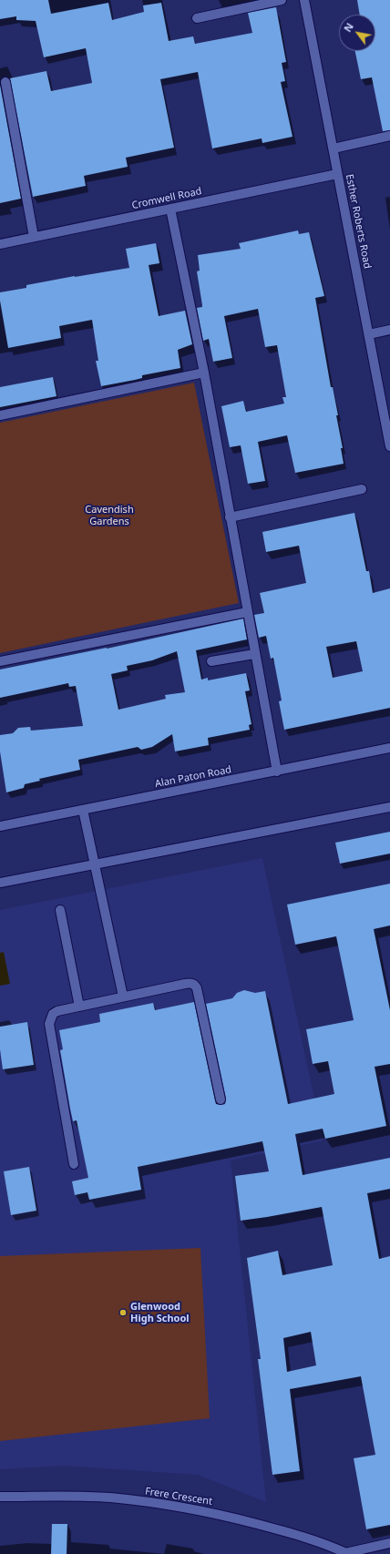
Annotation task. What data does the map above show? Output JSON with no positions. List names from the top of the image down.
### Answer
{
  "streets": {
    "street": [
      "Cromwell Road",
      "Esther Roberts Road",
      "Alan Paton Road",
      "Frere Crescent"
    ]
  },
  "crossings": [
    ["Cromwell Road", "Esther Roberts Road"]
  ],
  "parks": ["Cavendish Gardens"],
  "places": ["Glenwood High School"],
  "north": "top left"
}
